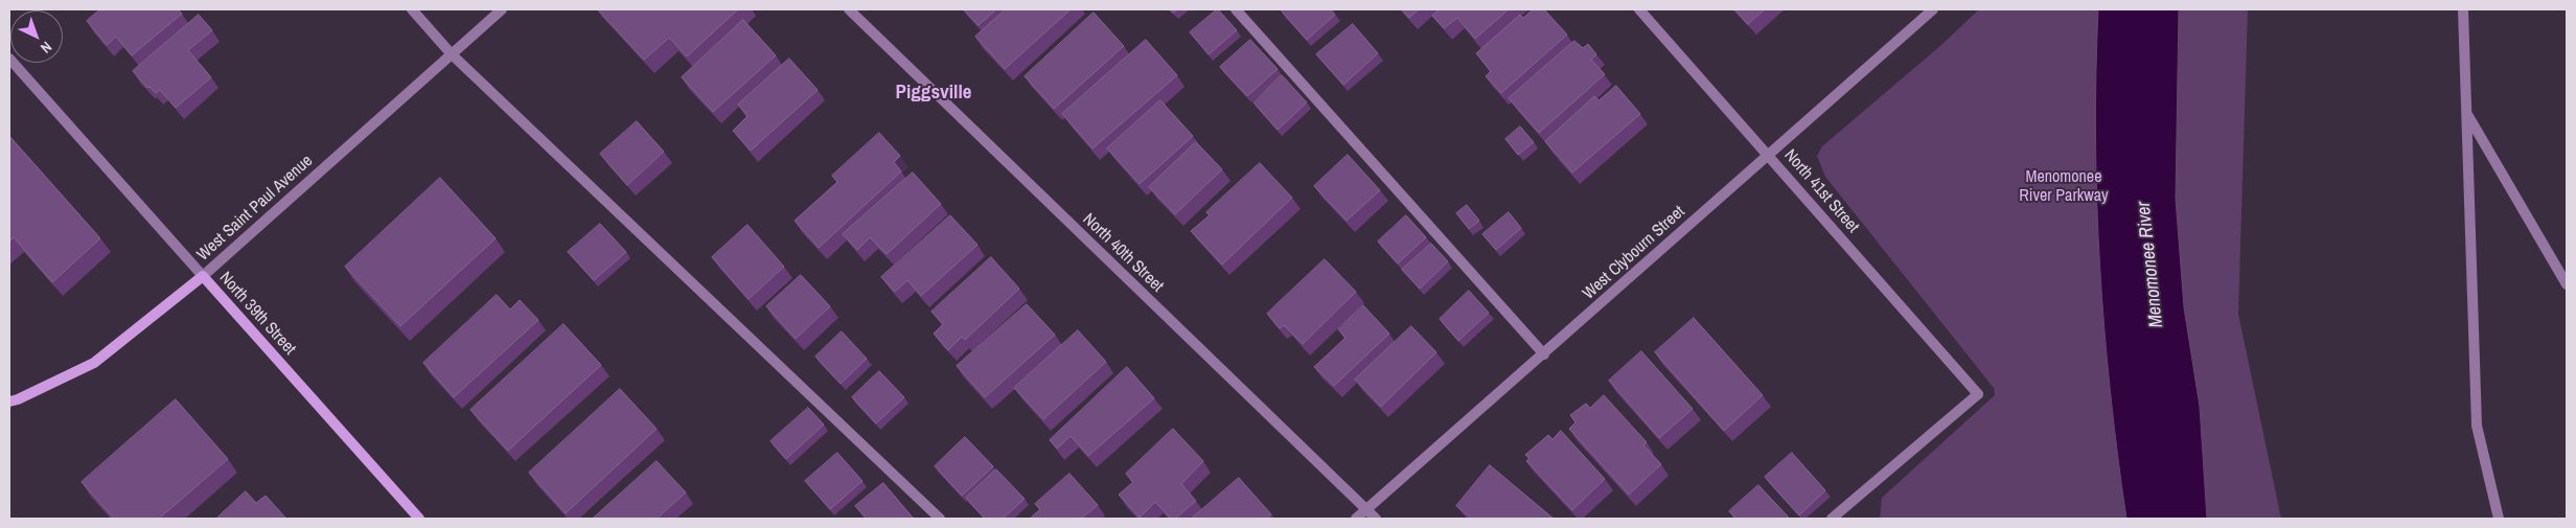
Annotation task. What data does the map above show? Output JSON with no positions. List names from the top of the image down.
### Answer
{
  "streets": {
    "street": [
      "North 41st Street",
      "West Saint Paul Avenue",
      "North 40th Street",
      "West Clybourn Street",
      "North 39th Street"
    ]
  },
  "crossings": [
    ["North 41st Street", "West Clybourn Street"],
    ["West Saint Paul Avenue", "North 39th Street"],
    ["North 40th Street", "West Clybourn Street"]
  ],
  "districts": ["Piggsville"],
  "water": ["Menomonee River"],
  "parks": ["Menomonee River Parkway"],
  "north": "bottom right"
}
